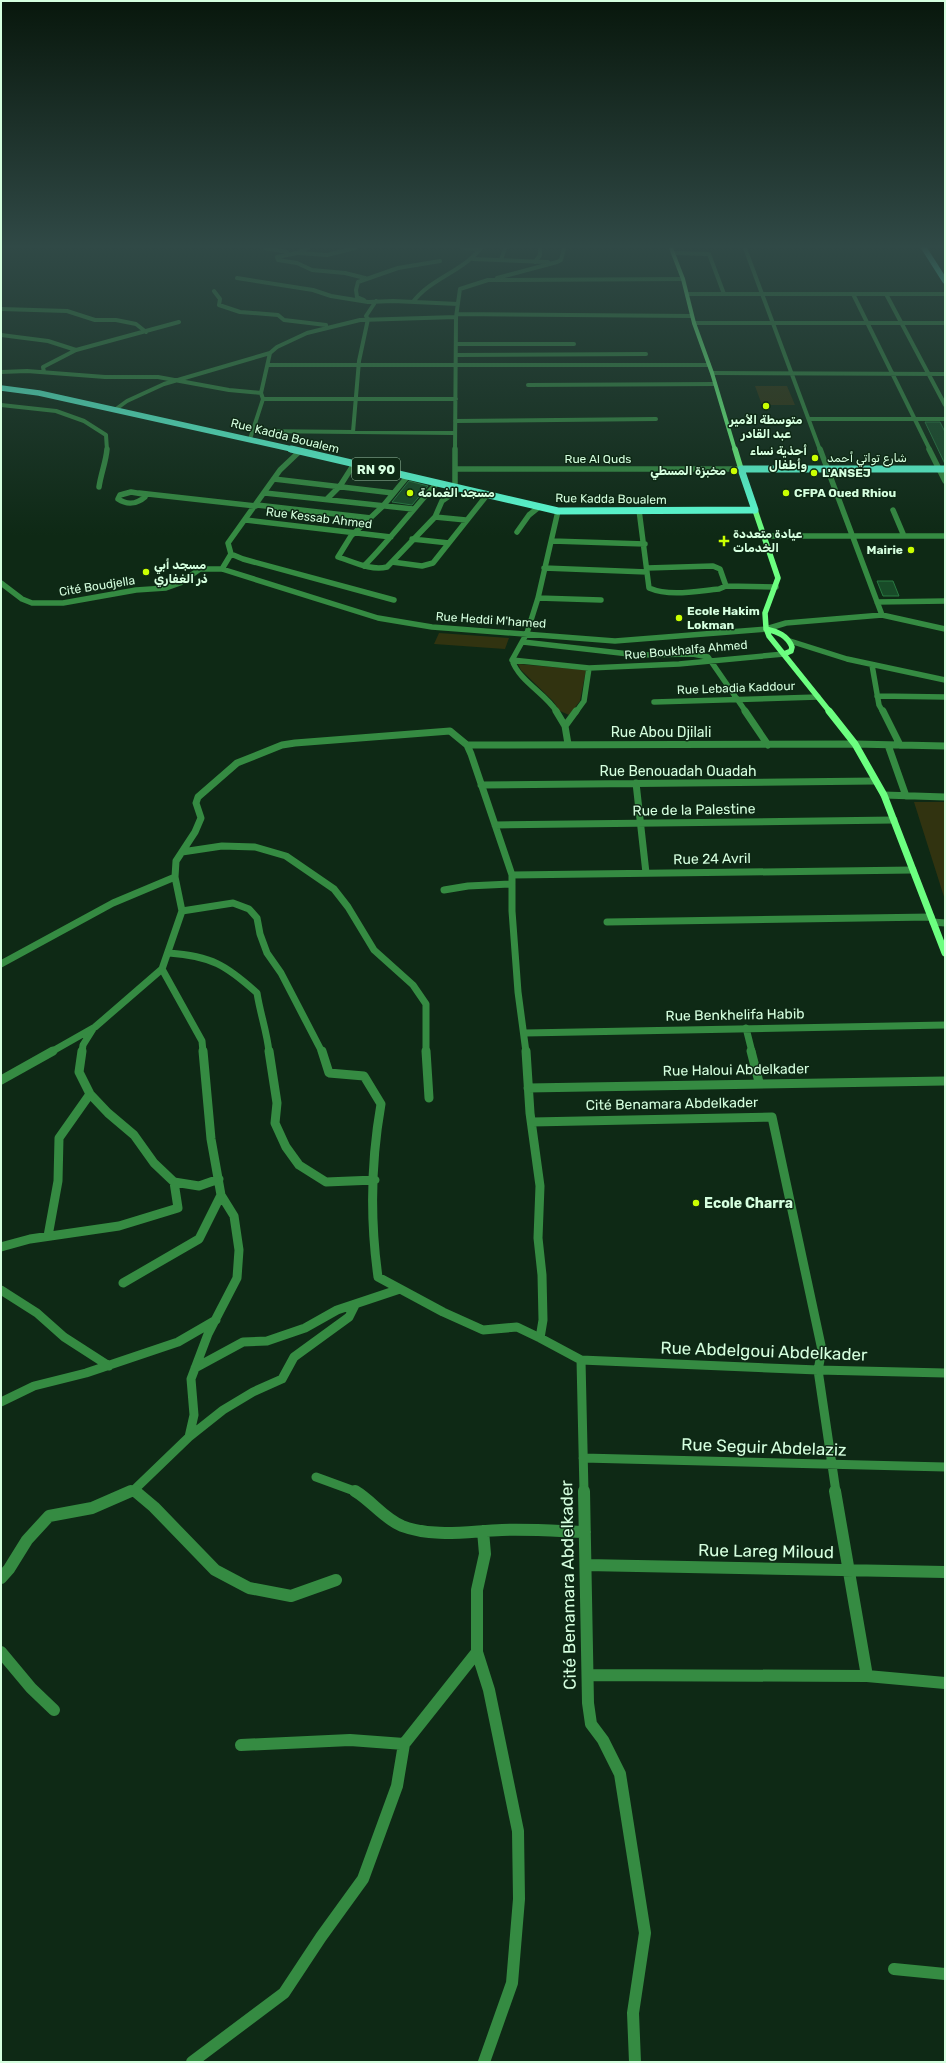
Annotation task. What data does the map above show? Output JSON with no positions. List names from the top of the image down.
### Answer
{
  "streets": {
    "main road": ["Rue Kadda Boualem", "شارع تواتي أحمد", "RN 90"],
    "street": [
      "Rue Al Quds",
      "Rue Kessab Ahmed",
      "Cité Boudjella",
      "Rue Heddi M'hamed",
      "Rue Boukhalfa Ahmed",
      "Rue Lebadia Kaddour",
      "Rue Abou Djilali",
      "Rue Benouadah Ouadah",
      "Rue de la Palestine",
      "Rue 24 Avril",
      "Rue Benkhelifa Habib",
      "Rue Haloui Abdelkader",
      "Cité Benamara Abdelkader",
      "Rue Abdelgoui Abdelkader",
      "Rue Seguir Abdelaziz",
      "Rue Lareg Miloud"
    ]
  },
  "crossings": [
    ["شارع تواتي أحمد", "Rue Al Quds"],
    ["Cité Boudjella", "Rue Heddi M'hamed"],
    ["Cité Benamara Abdelkader", "Rue Abdelgoui Abdelkader"],
    ["Cité Benamara Abdelkader", "Rue Seguir Abdelaziz"],
    ["Cité Benamara Abdelkader", "Rue Lareg Miloud"]
  ],
  "places": {
    "other": [
      "متوسطة الأمير عبد القادر",
      "أحذية نساء وأطفال",
      "مخبزة المسطي",
      "L'ANSEJ",
      "مسجد الغمامة",
      "CFPA Oued Rhiou",
      "Mairie",
      "مسجد أبي ذر الغفاري",
      "Ecole Hakim Lokman",
      "Ecole Charra"
    ],
    "health": ["عيادة متعددة الخدمات"]
  }
}
